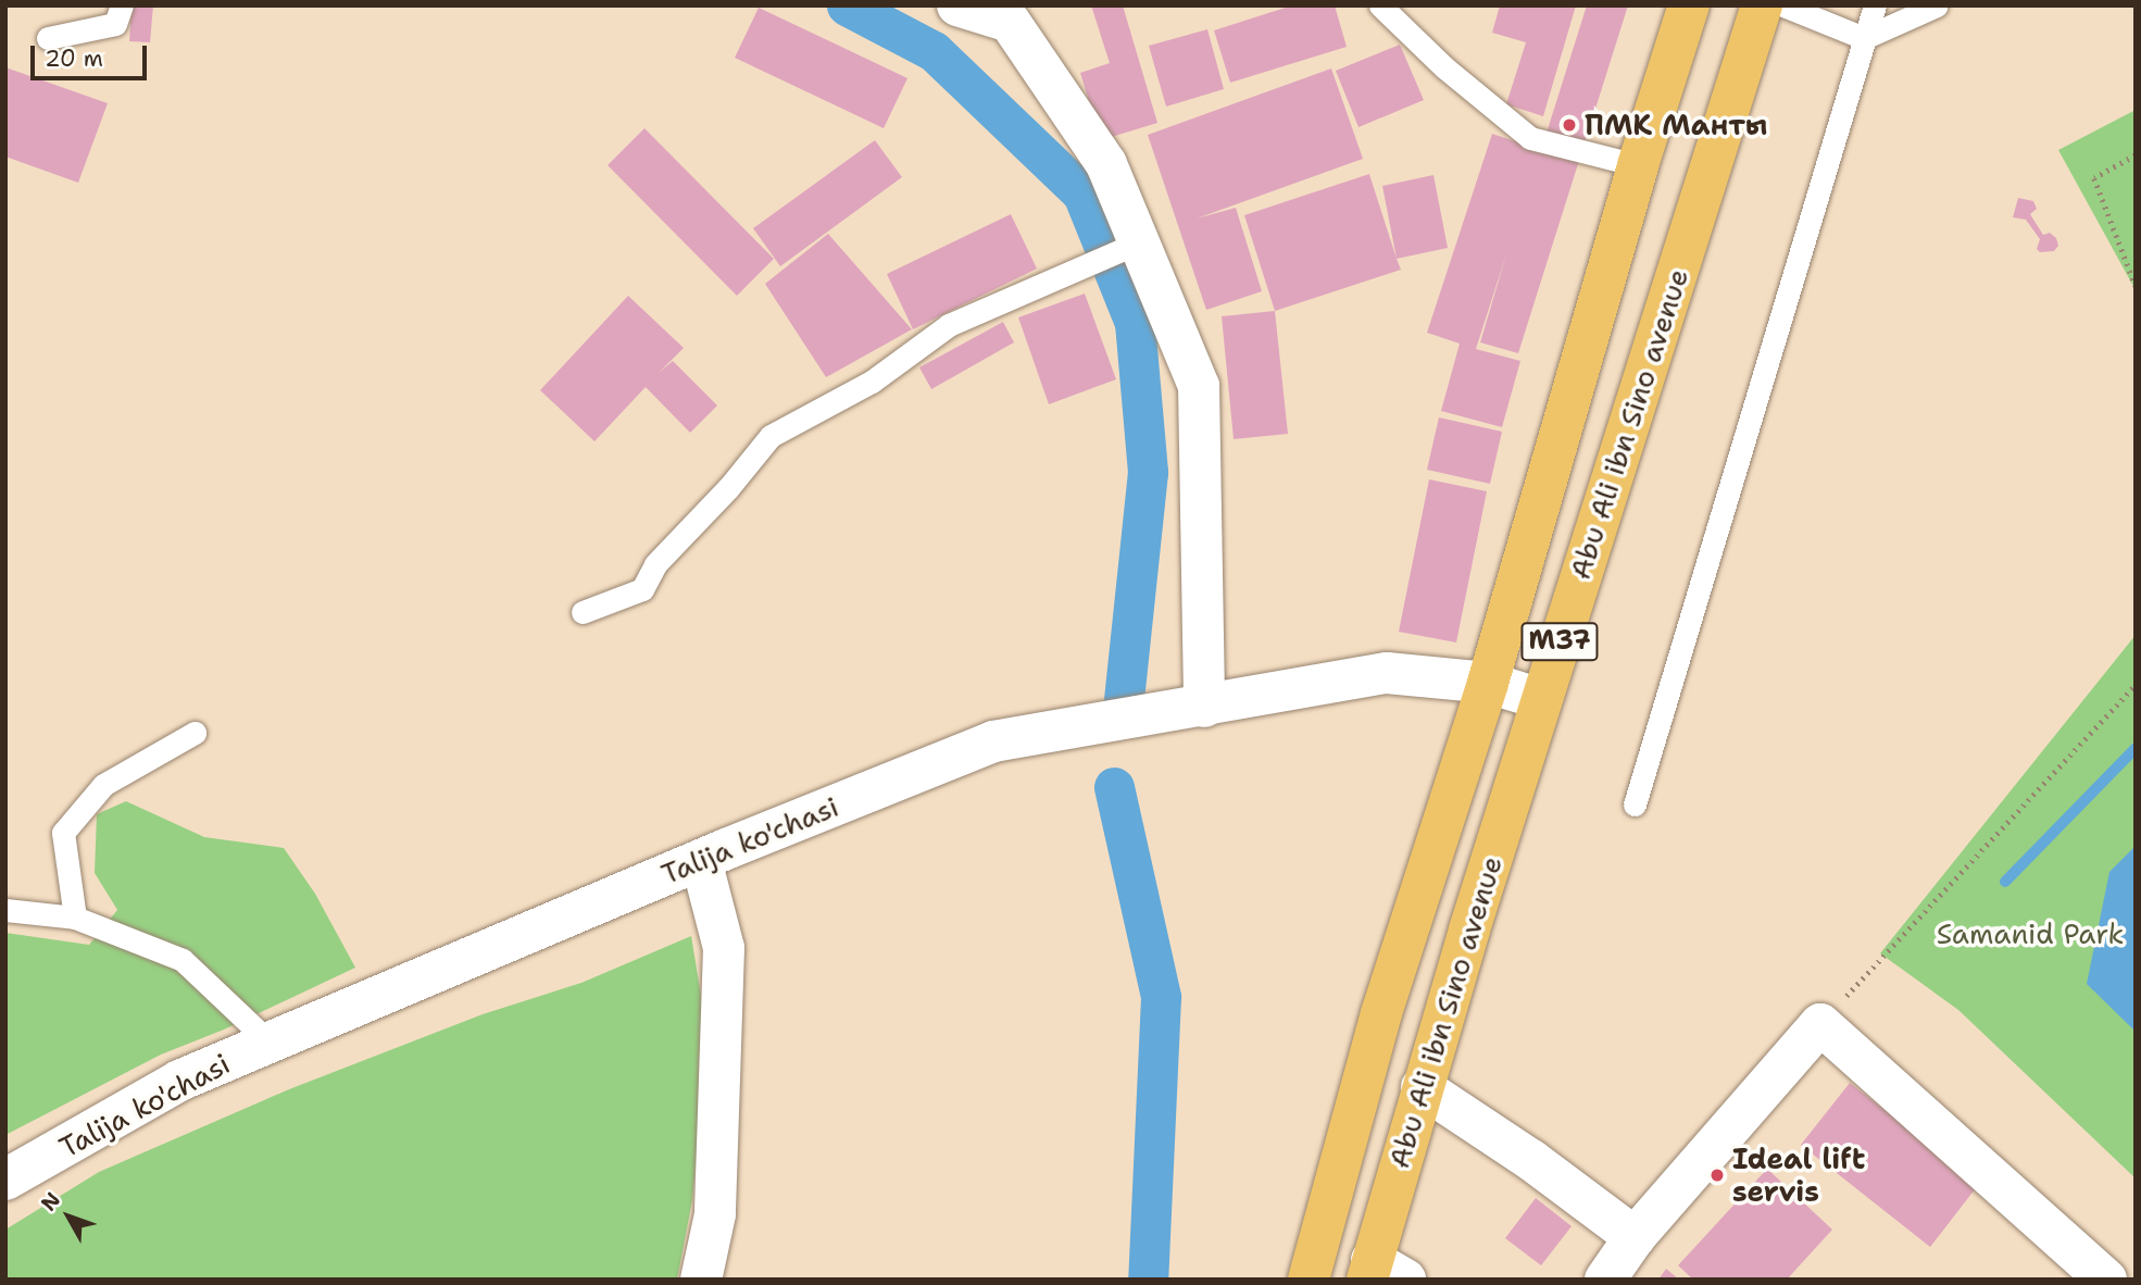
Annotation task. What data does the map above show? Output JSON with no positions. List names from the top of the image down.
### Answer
{
  "streets": {
    "main road": ["Abu Ali ibn Sino avenue", "M37"],
    "street": ["Talija ko'chasi"]
  },
  "crossings": [
    ["Abu Ali ibn Sino avenue", "Talija ko'chasi"]
  ],
  "parks": ["Samanid Park"],
  "places": ["ПМК Манты", "Ideal lift servis"],
  "scale_bar": "20 m",
  "north": "top left"
}
